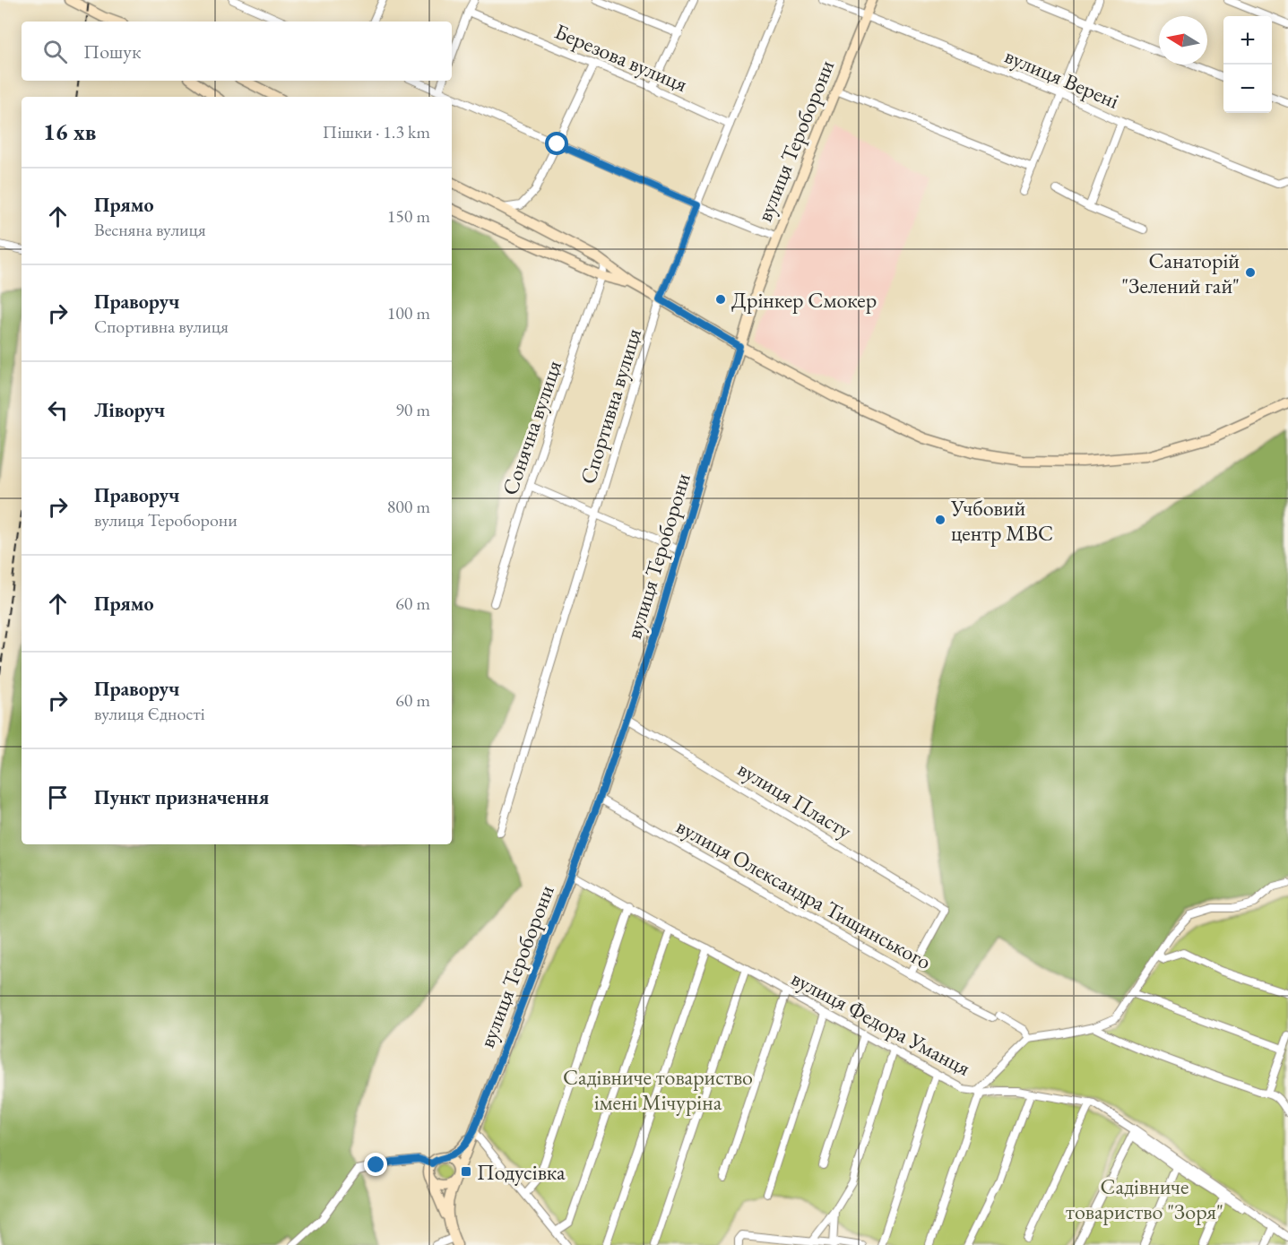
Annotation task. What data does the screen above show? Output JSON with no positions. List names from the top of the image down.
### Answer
{
  "streets": {
    "main road": ["вулиця Тероборони"],
    "street": [
      "Березова вулиця",
      "вулиця Верені",
      "Спортивна вулиця",
      "Сонячна вулиця",
      "вулиця Пласту",
      "вулиця Олександра Тищинського",
      "вулиця Федора Уманця"
    ]
  },
  "crossings": [
    ["Березова вулиця", "Спортивна вулиця"],
    ["вулиця Верені", "вулиця Тероборони"],
    ["вулиця Тероборони", "вулиця Пласту"],
    ["вулиця Тероборони", "вулиця Олександра Тищинського"],
    ["вулиця Тероборони", "вулиця Федора Уманця"],
    ["вулиця Пласту", "вулиця Олександра Тищинського"]
  ],
  "parks": ["Садівниче товариство імені Мічуріна", "Садівниче товариство \"Зоря\""],
  "places": {
    "other": ["Санаторій \"Зелений гай\"", "Дрінкер Смокер", "Учбовий центр МВС"],
    "transit": ["Подусівка"]
  },
  "north": "left",
  "page": {
    "map_buttons": ["+", "−"],
    "search": "Пошук",
    "heading": ["16 хв", "Пішки · 1.3 km"],
    "list": [
      ["Прямо", "Весняна вулиця", "150 m"],
      ["Праворуч", "Спортивна вулиця", "100 m"],
      ["Ліворуч", "90 m"],
      ["Праворуч", "вулиця Тероборони", "800 m"],
      ["Прямо", "60 m"],
      ["Праворуч", "вулиця Єдності", "60 m"],
      "Пункт призначення"
    ]
  }
}
